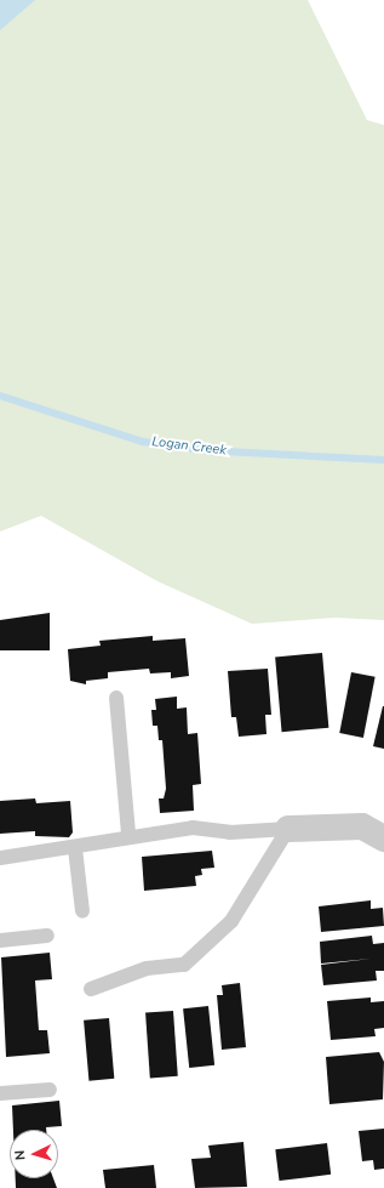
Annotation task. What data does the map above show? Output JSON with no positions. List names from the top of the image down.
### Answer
{
  "water": ["Logan Creek"],
  "north": "left"
}
